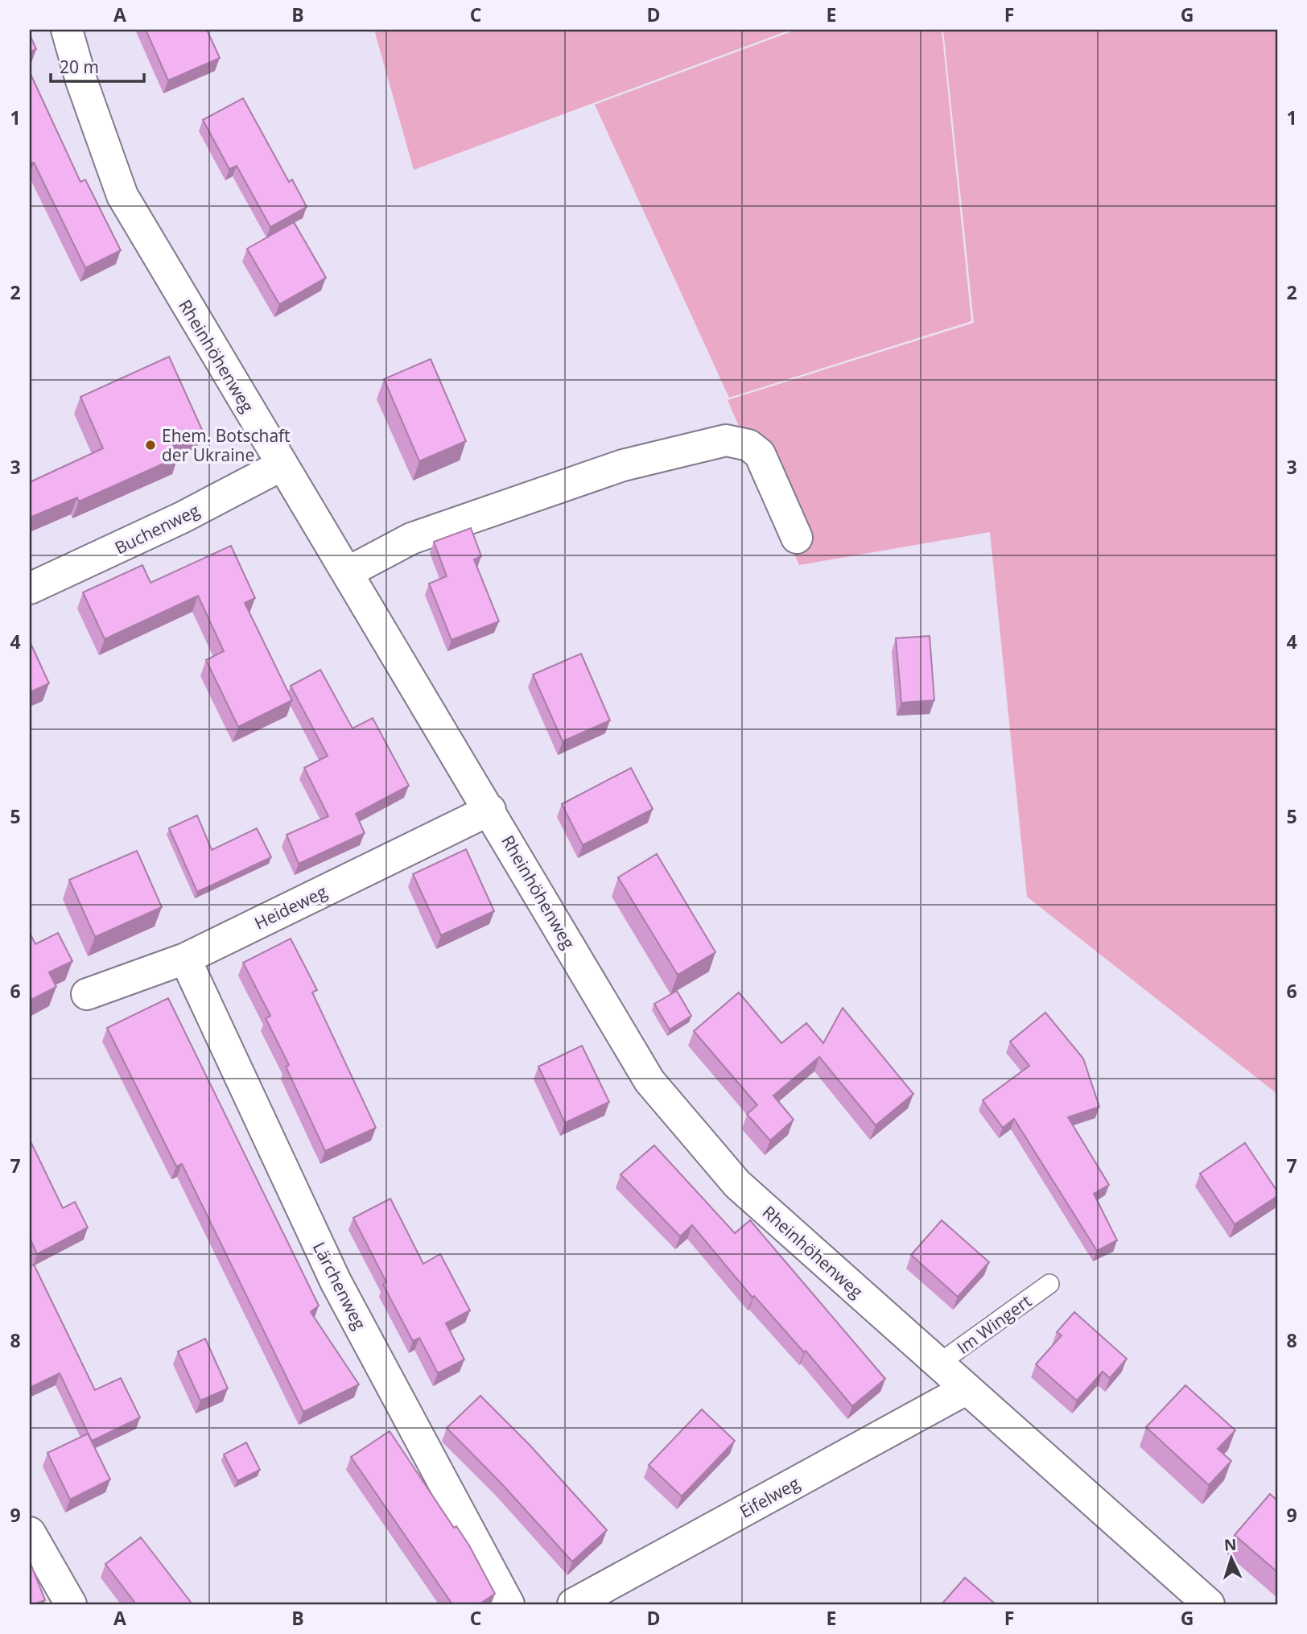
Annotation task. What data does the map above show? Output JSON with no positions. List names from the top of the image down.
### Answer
{
  "streets": {
    "street": [
      "Rheinhöhenweg",
      "Buchenweg",
      "Heideweg",
      "Lärchenweg",
      "Eifelweg"
    ],
    "lane": ["Im Wingert"]
  },
  "crossings": [
    ["Rheinhöhenweg", "Buchenweg"],
    ["Rheinhöhenweg", "Heideweg"],
    ["Rheinhöhenweg", "Im Wingert"],
    ["Rheinhöhenweg", "Eifelweg"],
    ["Heideweg", "Lärchenweg"]
  ],
  "places": ["Ehem. Botschaft der Ukraine"],
  "scale_bar": "20 m",
  "north": "top",
  "grid": {
    "columns": [
      "A",
      "B",
      "C",
      "D",
      "E",
      "F",
      "G"
    ],
    "rows": [
      "1",
      "2",
      "3",
      "4",
      "5",
      "6",
      "7",
      "8",
      "9"
    ]
  }
}
